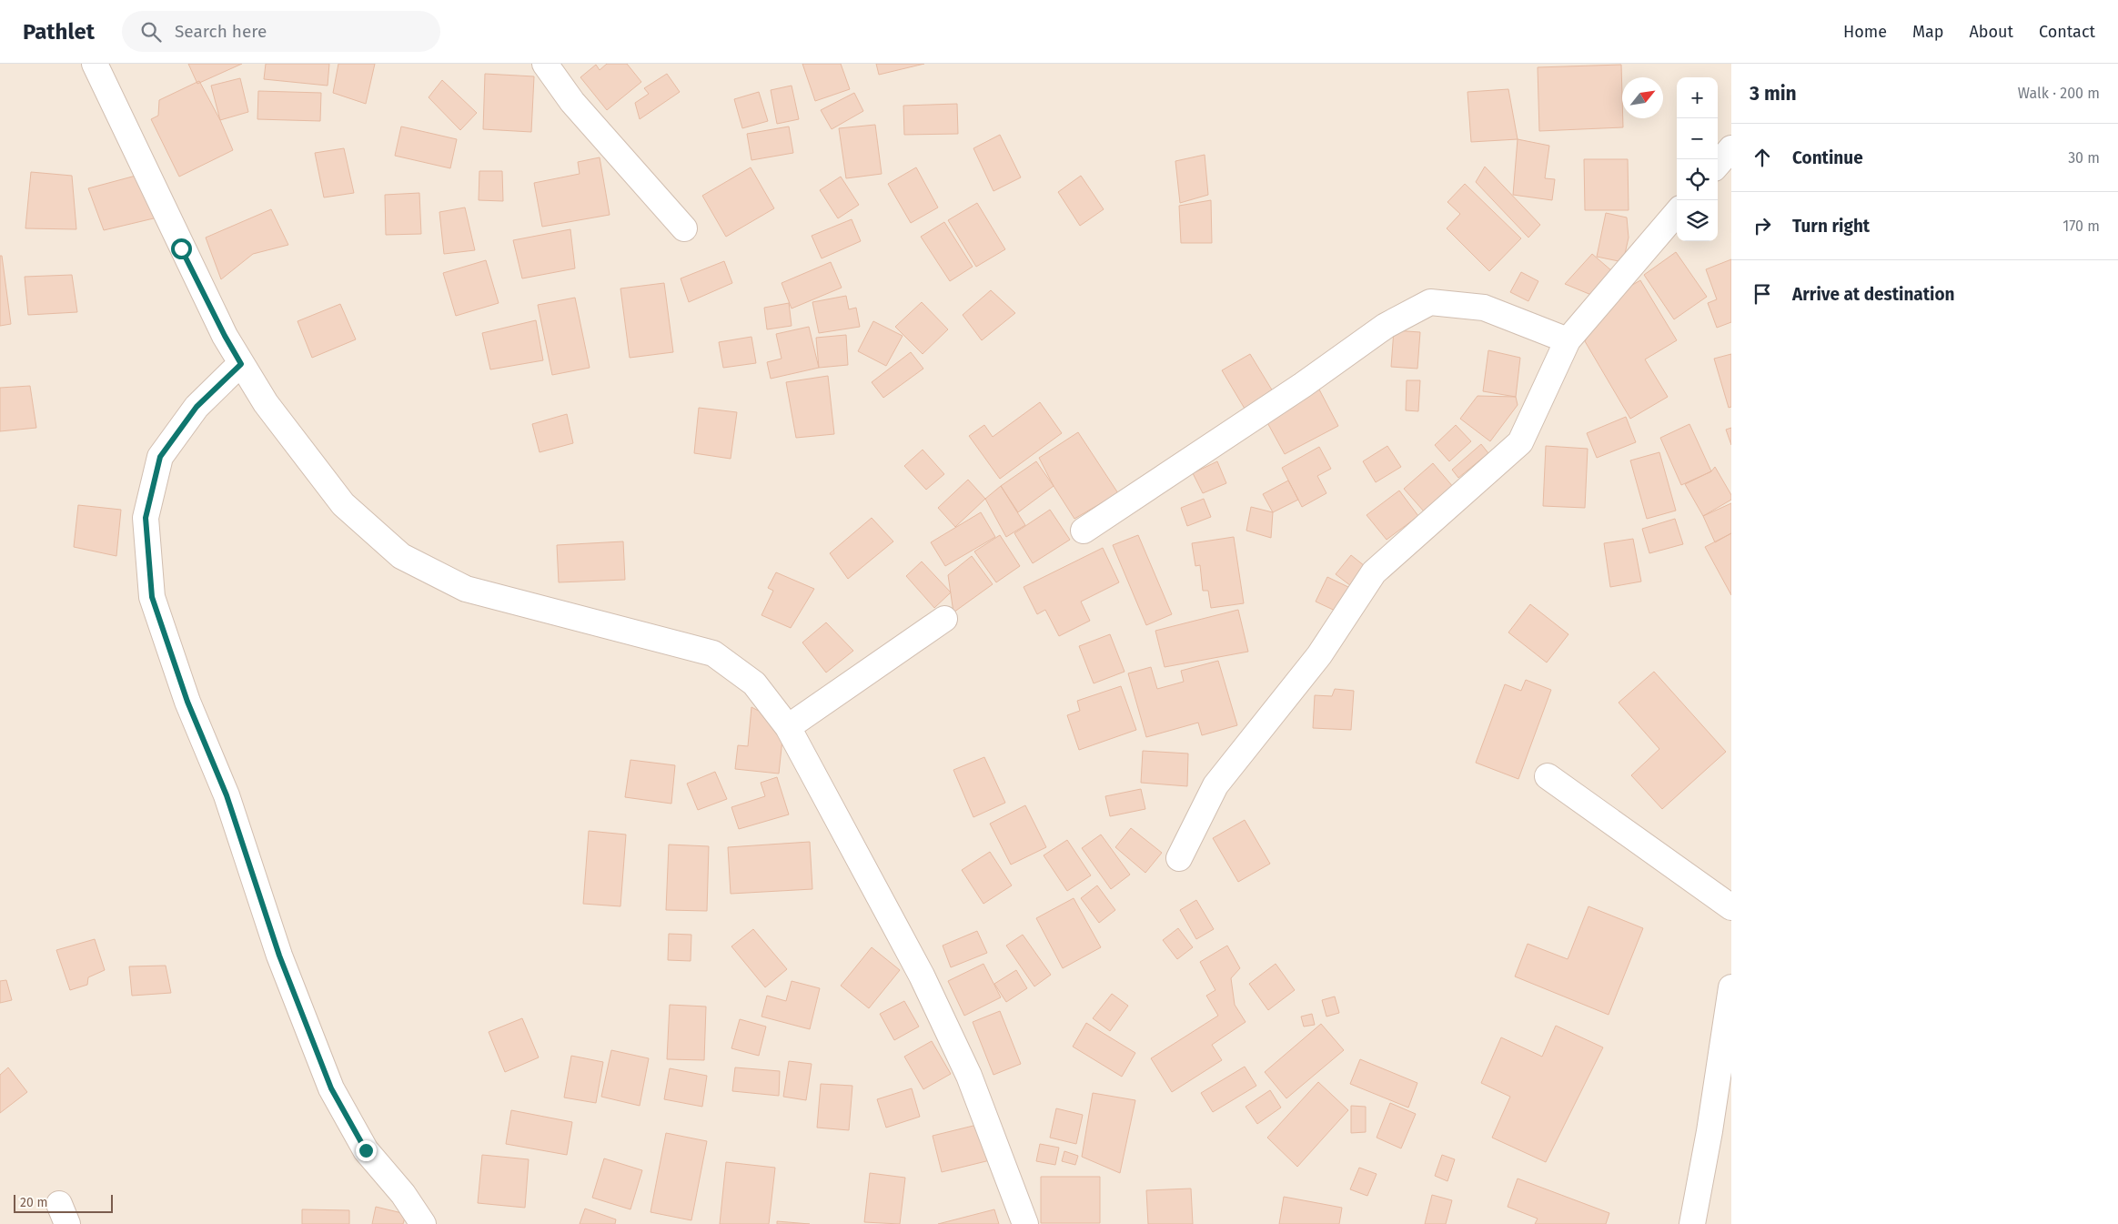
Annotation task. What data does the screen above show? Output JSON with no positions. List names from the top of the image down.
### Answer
{
  "scale_bar": "20 m",
  "north": "top right",
  "page": {
    "header": "Pathlet",
    "search": "Search here",
    "nav": [
      "Home",
      "Map",
      "About",
      "Contact"
    ],
    "heading": ["3 min", "Walk · 200 m"],
    "map_buttons": ["+", "−"],
    "list": [
      ["Continue", "30 m"],
      ["Turn right", "170 m"],
      "Arrive at destination"
    ],
    "scale": "20 m"
  }
}
